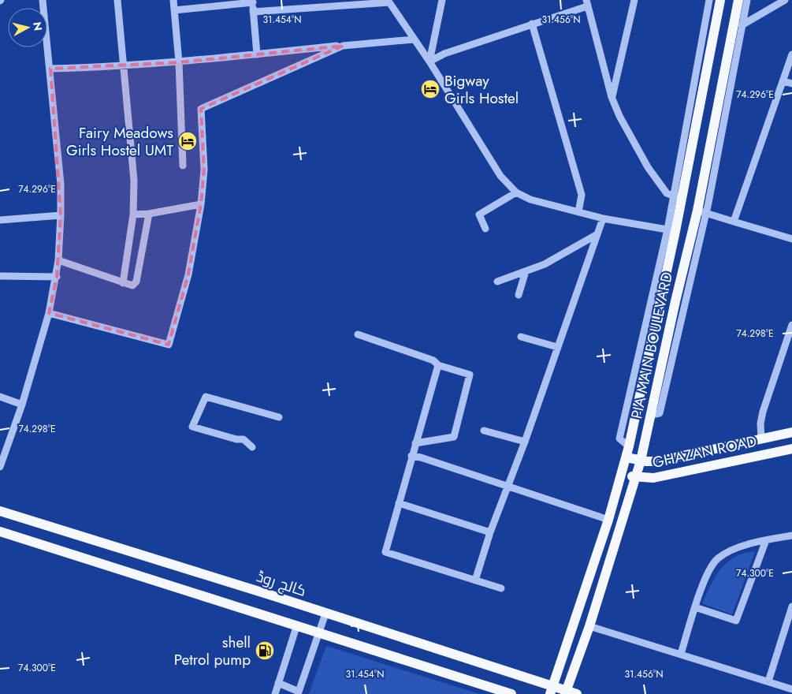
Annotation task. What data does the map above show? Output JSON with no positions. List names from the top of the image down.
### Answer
{
  "streets": {
    "main road": ["PIA MAIN BOULEVARD", "GHAZAN ROAD", "کالج روڈ"]
  },
  "crossings": [
    ["PIA MAIN BOULEVARD", "GHAZAN ROAD"],
    ["PIA MAIN BOULEVARD", "کالج روڈ"]
  ],
  "places": {
    "hotel": ["Bigway Girls Hostel", "Fairy Meadows Girls Hostel UMT"],
    "fuel station": ["shell Petrol pump"]
  },
  "north": "right",
  "coordinates": [
    "31.454°N",
    "31.456°N",
    "74.296°E",
    "74.298°E",
    "74.300°E"
  ]
}
